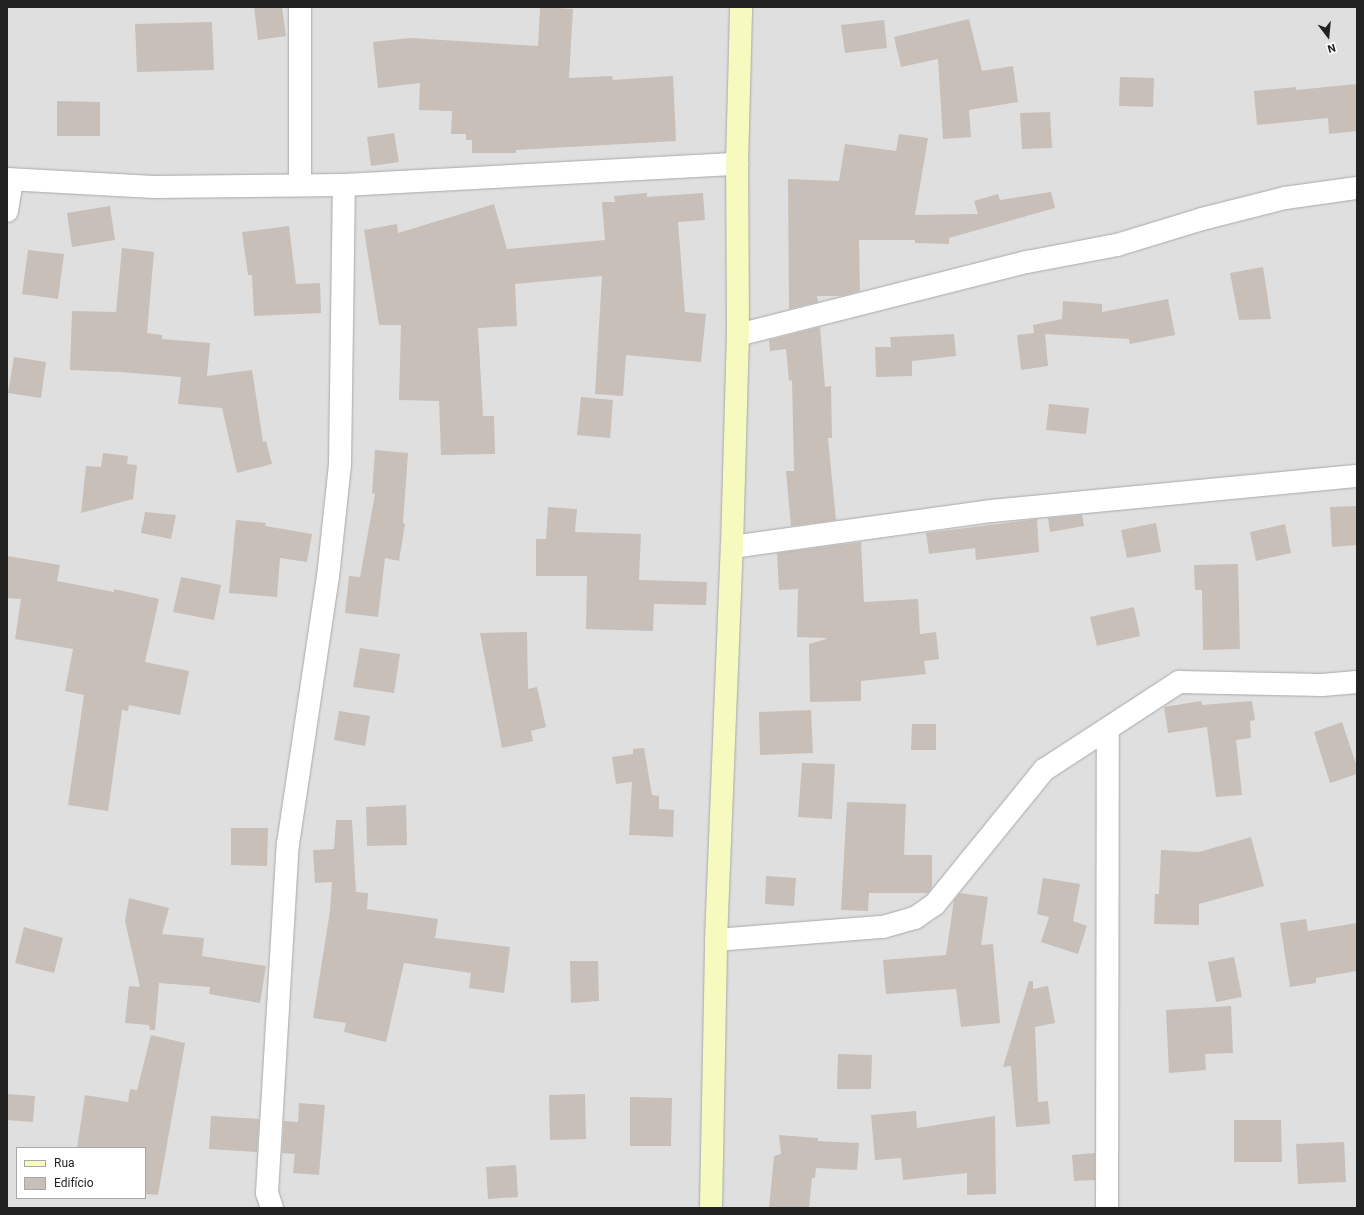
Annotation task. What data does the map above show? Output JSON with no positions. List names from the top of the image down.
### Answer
{
  "legend": ["Rua", "Edifício"],
  "north": "bottom"
}
